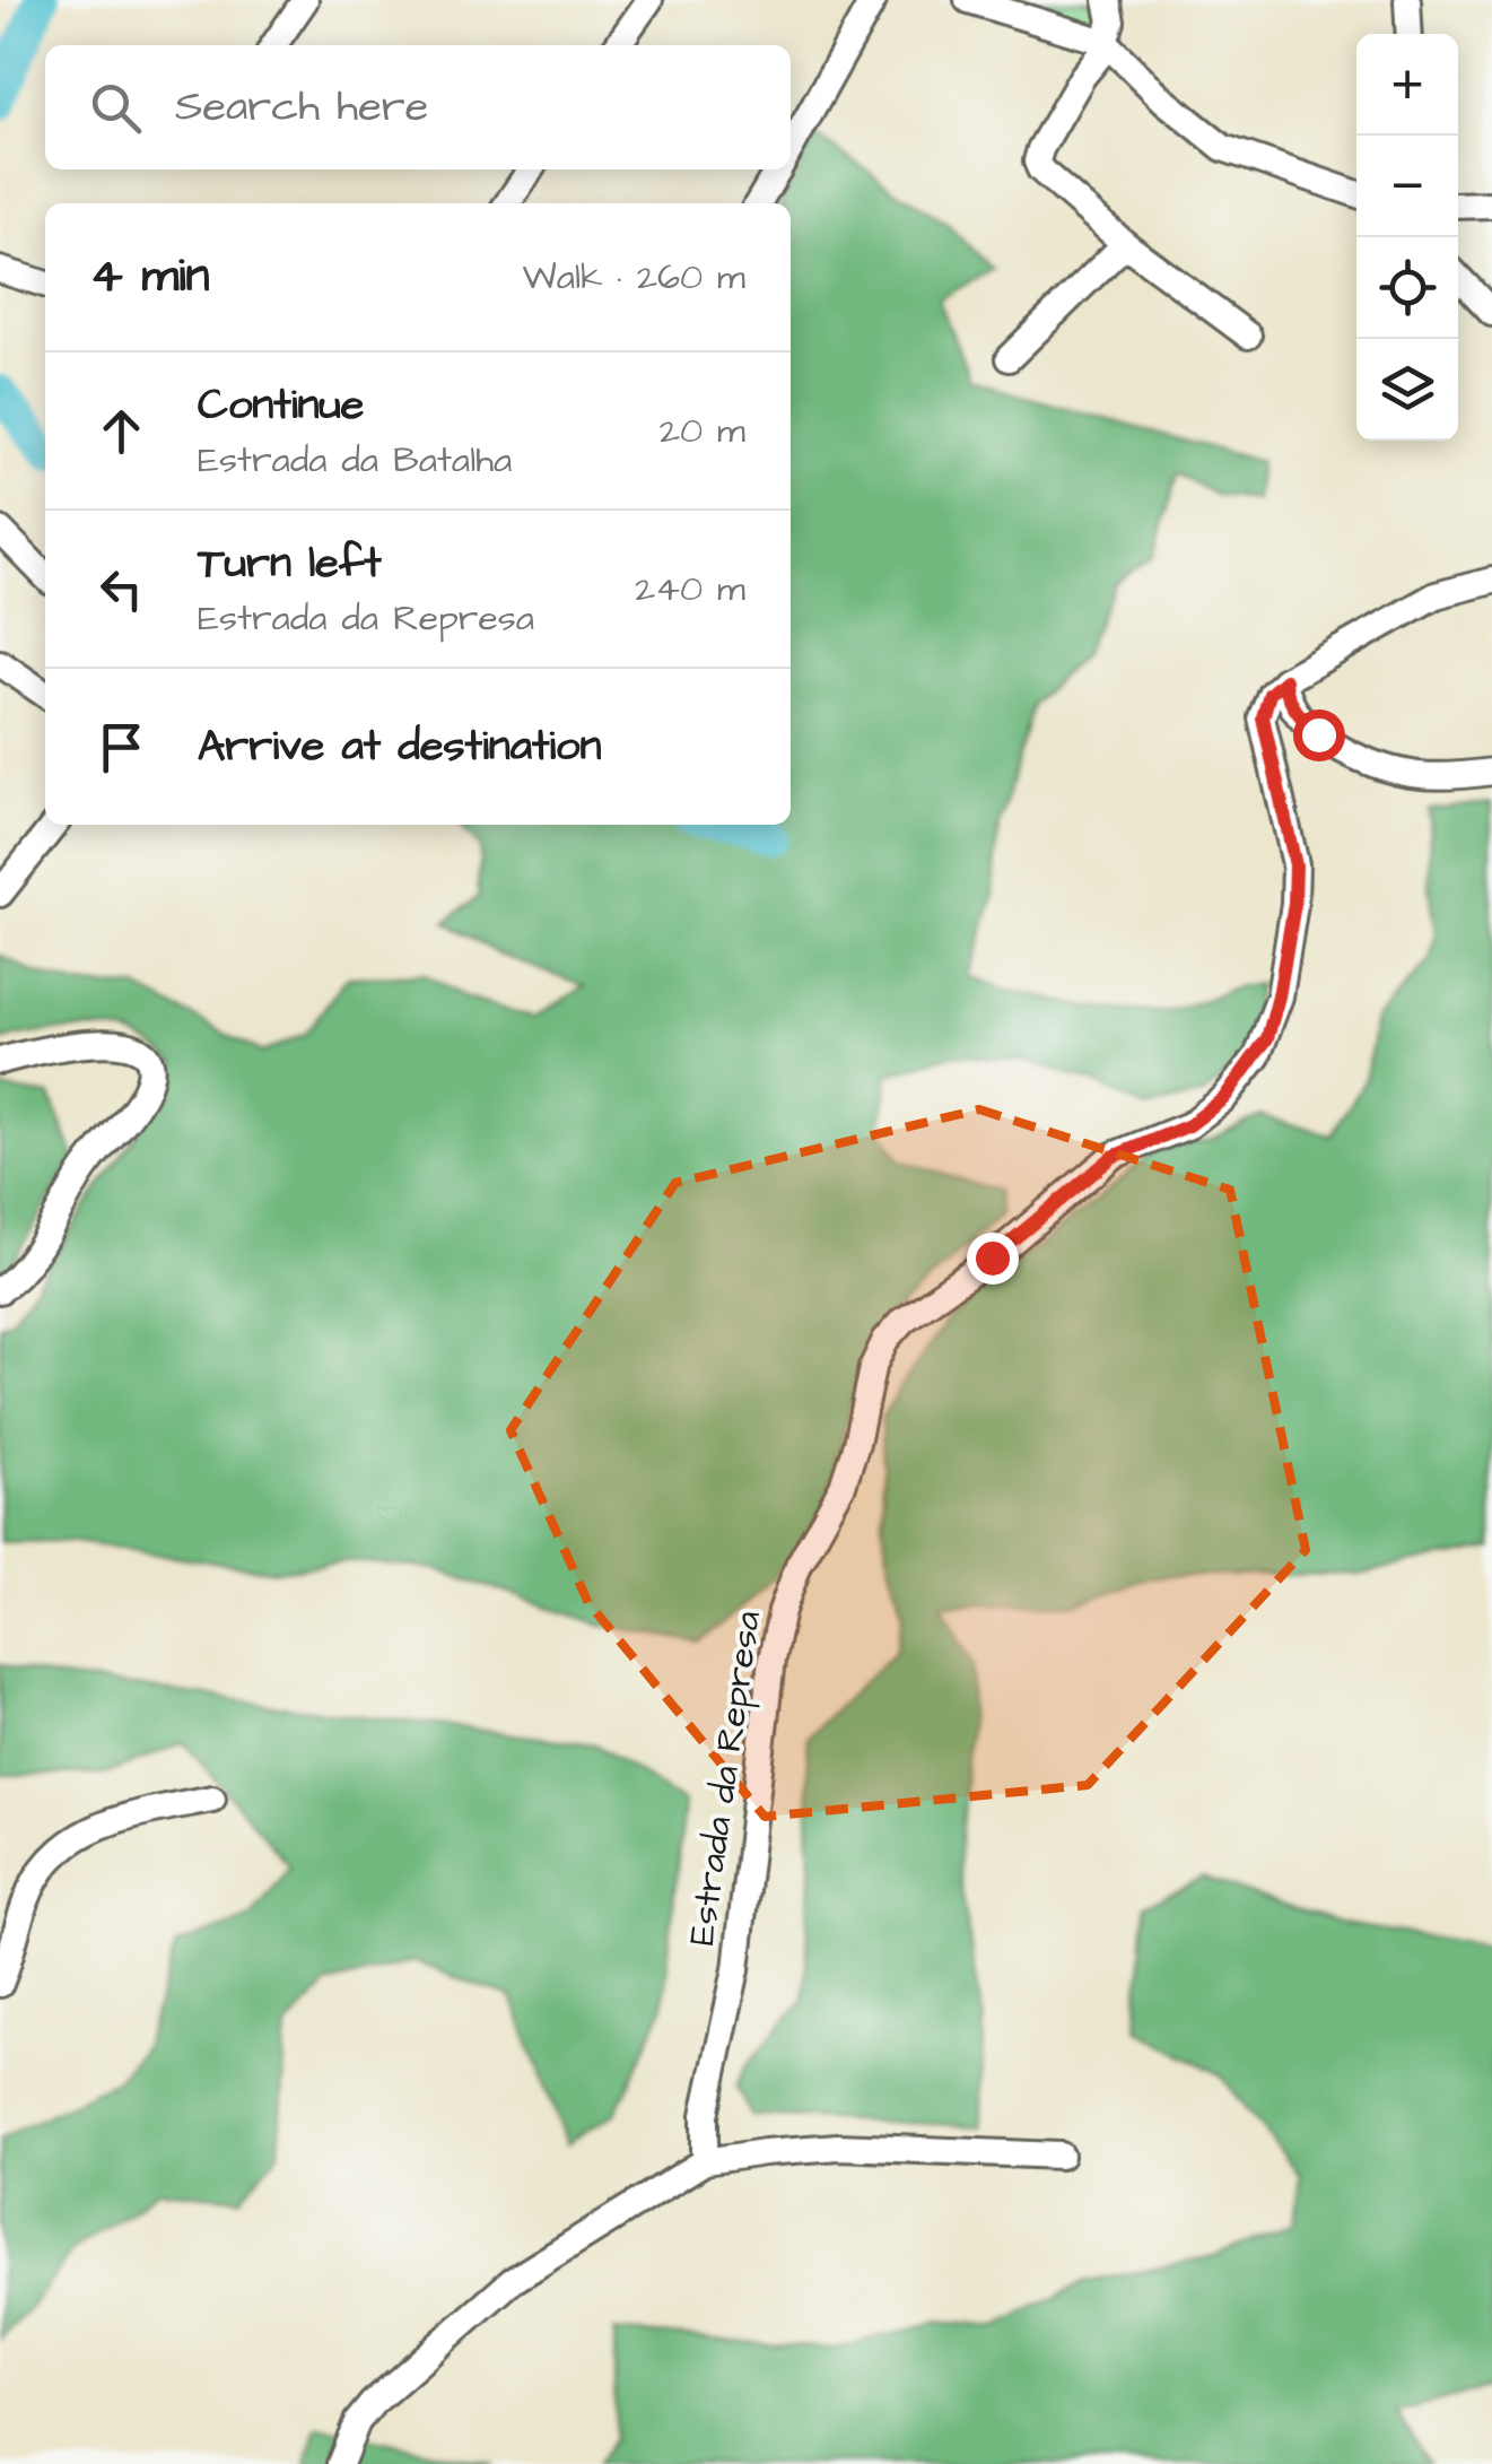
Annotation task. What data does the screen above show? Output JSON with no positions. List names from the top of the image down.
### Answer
{
  "streets": {
    "street": ["Estrada da Represa"]
  },
  "page": {
    "map_buttons": ["+", "−"],
    "search": "Search here",
    "heading": ["4 min", "Walk · 260 m"],
    "list": [
      ["Continue", "Estrada da Batalha", "20 m"],
      ["Turn left", "Estrada da Represa", "240 m"],
      "Arrive at destination"
    ]
  }
}
